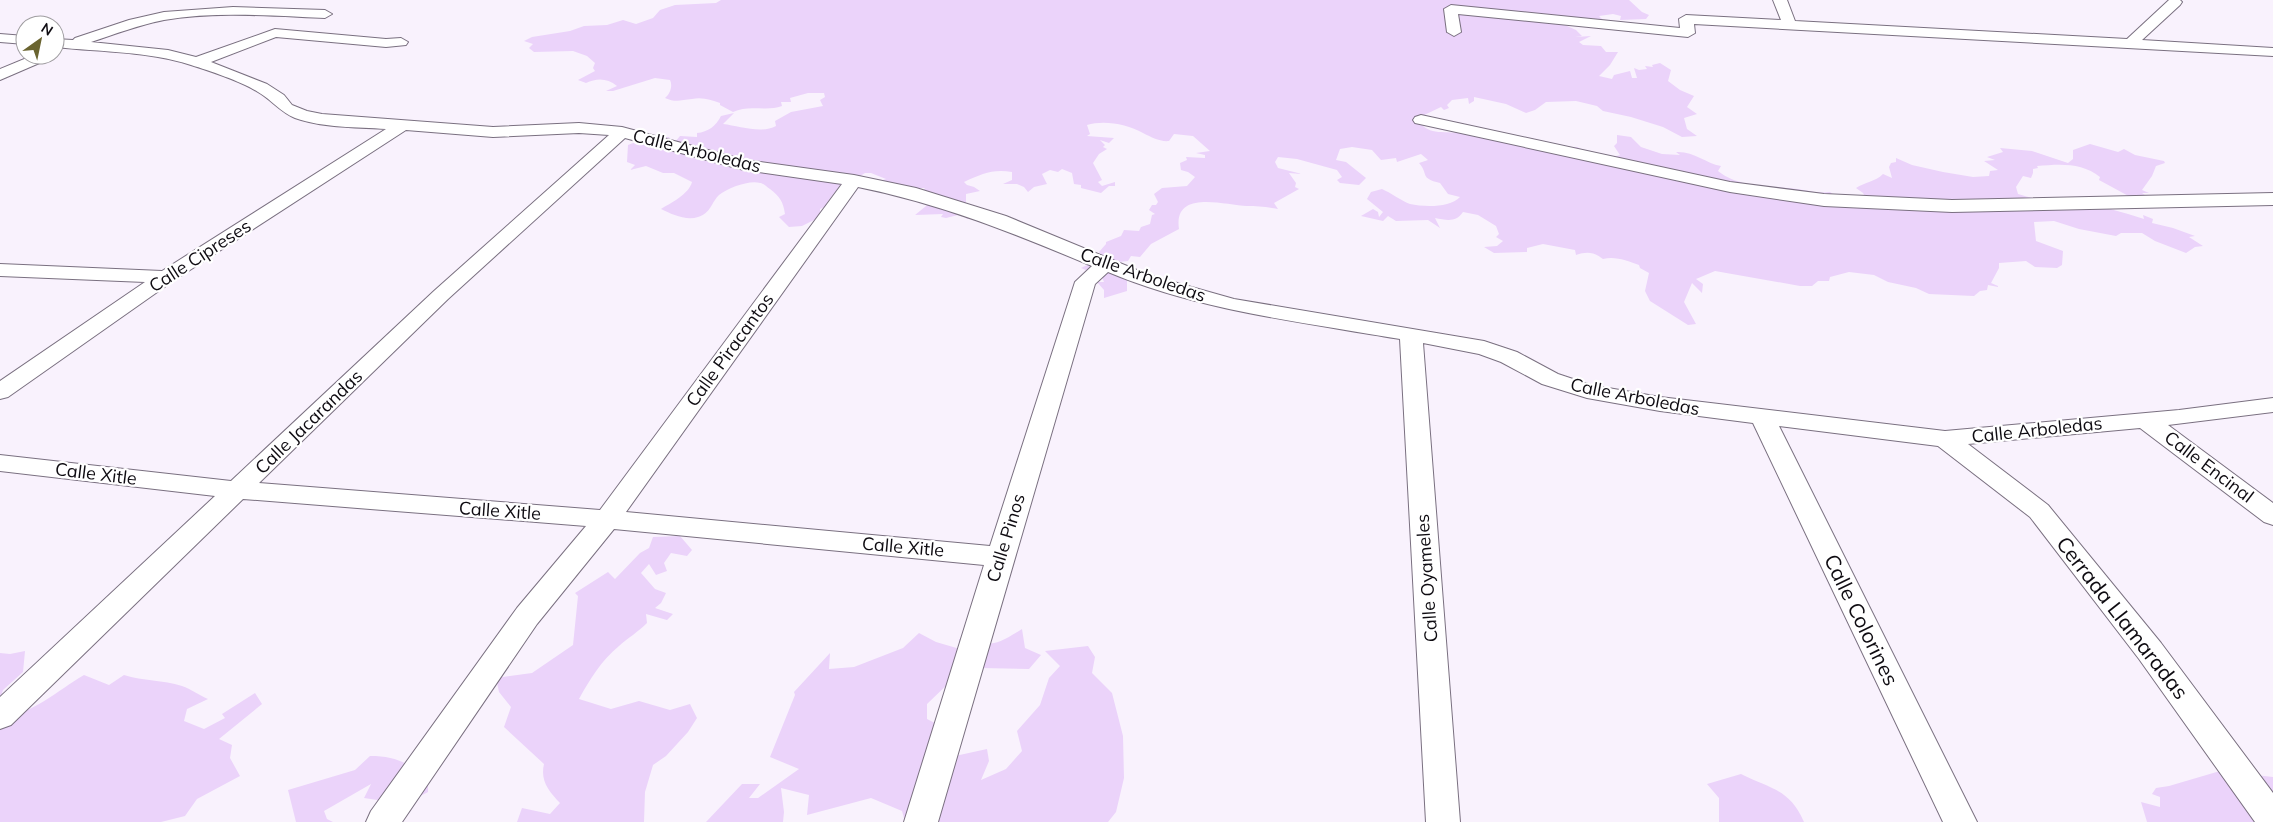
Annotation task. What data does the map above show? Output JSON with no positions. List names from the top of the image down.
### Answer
{
  "streets": {
    "street": [
      "Calle Arboledas",
      "Calle Cipreses",
      "Calle Piracantos",
      "Calle Jacarandas",
      "Calle Encinal",
      "Calle Xitle",
      "Calle Pinos",
      "Calle Oyameles",
      "Cerrada Llamaradas",
      "Calle Colorines"
    ]
  },
  "crossings": [
    ["Calle Arboledas", "Calle Cipreses"],
    ["Calle Arboledas", "Calle Piracantos"],
    ["Calle Arboledas", "Calle Jacarandas"],
    ["Calle Arboledas", "Calle Encinal"],
    ["Calle Arboledas", "Calle Pinos"],
    ["Calle Arboledas", "Calle Oyameles"],
    ["Calle Arboledas", "Cerrada Llamaradas"],
    ["Calle Arboledas", "Calle Colorines"],
    ["Calle Piracantos", "Calle Xitle"],
    ["Calle Jacarandas", "Calle Xitle"],
    ["Calle Xitle", "Calle Pinos"]
  ],
  "north": "top right"
}
